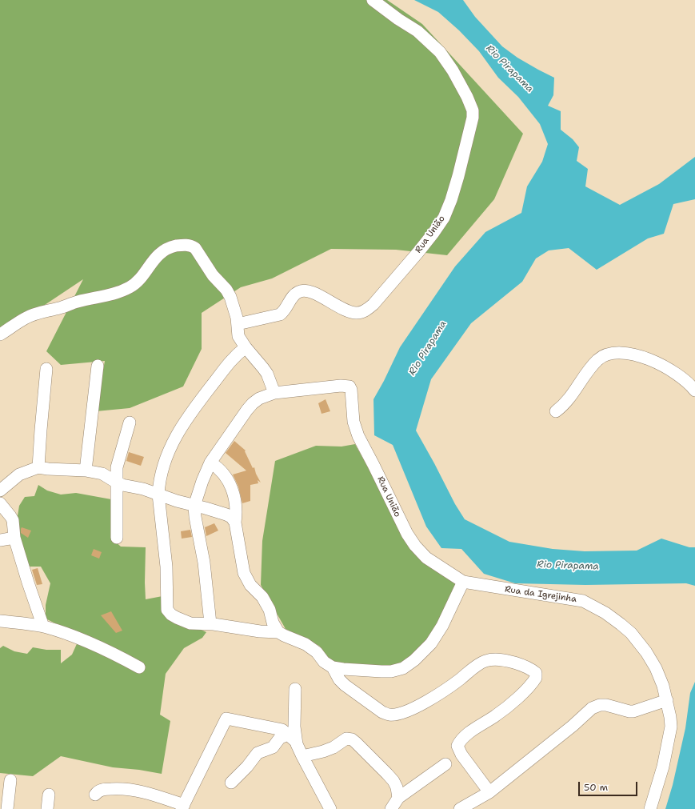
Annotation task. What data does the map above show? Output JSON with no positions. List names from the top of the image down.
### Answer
{
  "streets": {
    "street": ["Rua União", "Rua da Igrejinha"]
  },
  "crossings": [
    ["Rua União", "Rua da Igrejinha"]
  ],
  "water": ["Rio Pirapama"],
  "scale_bar": "50 m"
}
